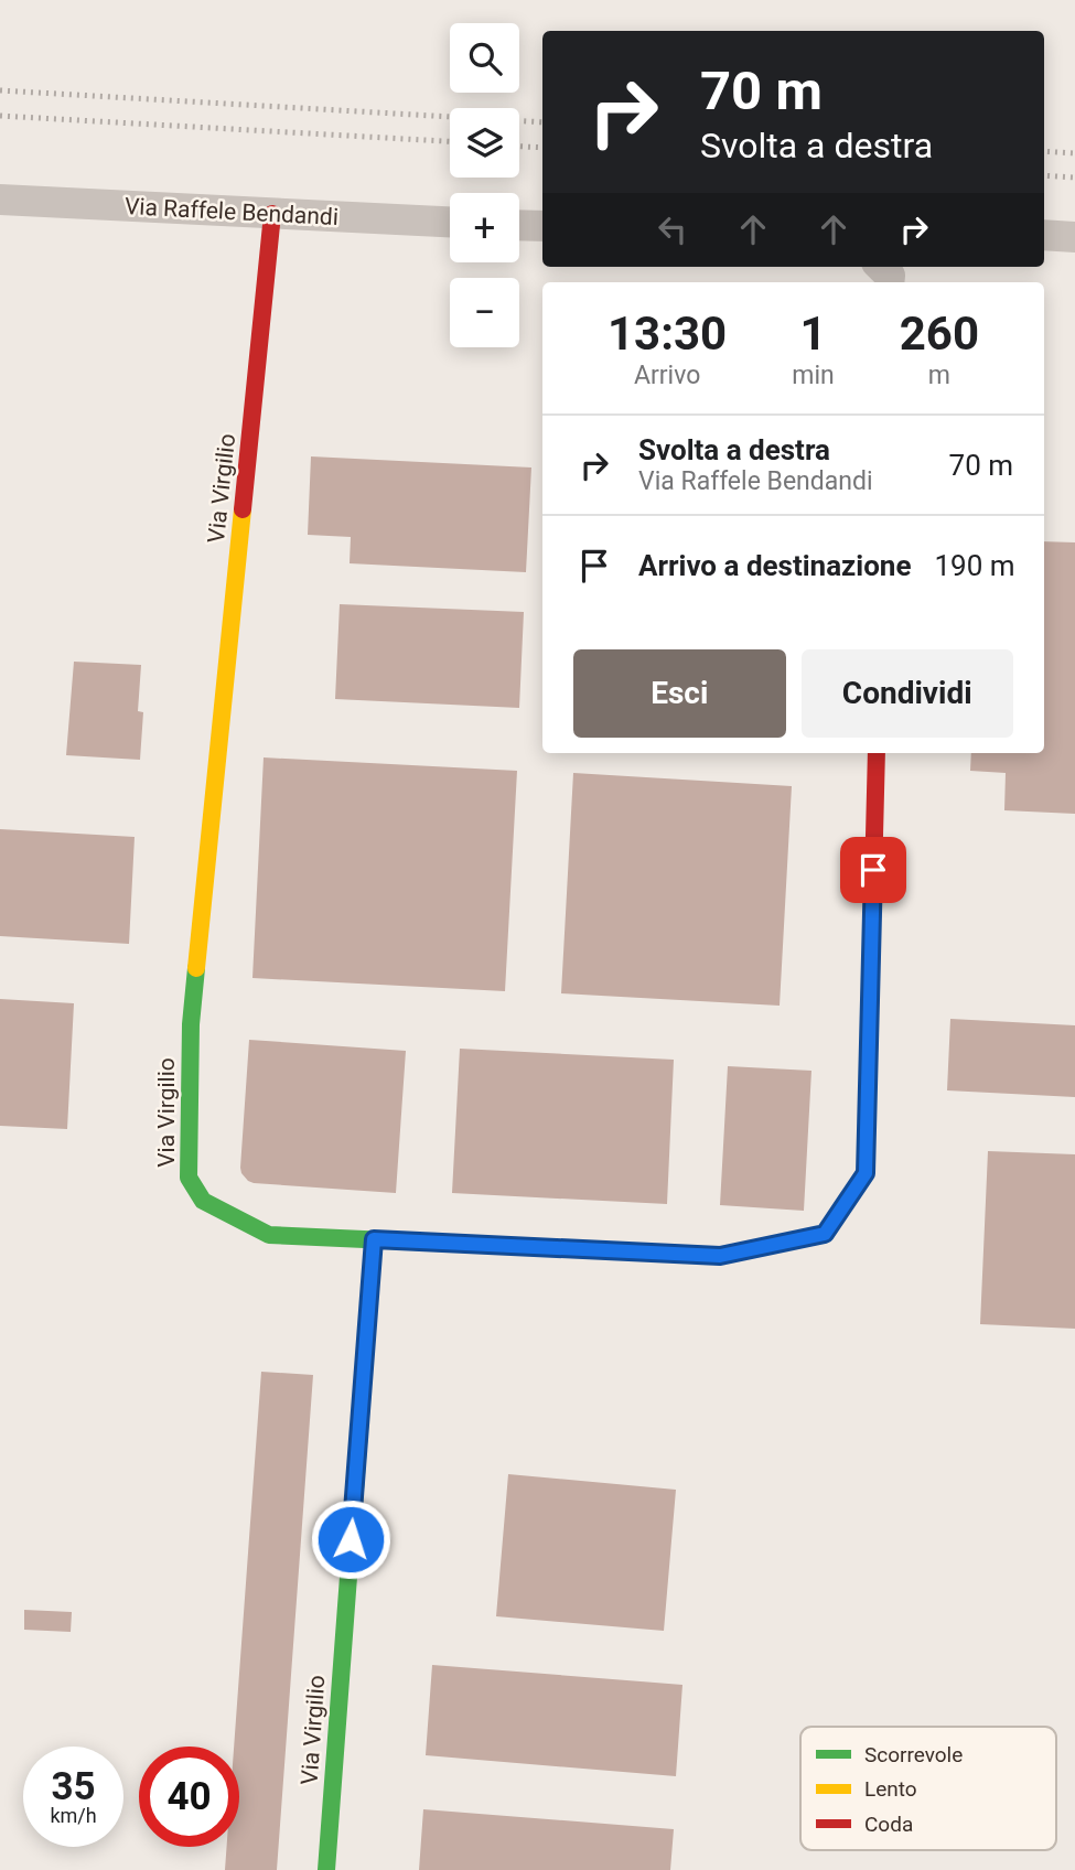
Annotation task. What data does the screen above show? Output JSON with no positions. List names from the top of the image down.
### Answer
{
  "streets": {
    "street": ["Via Raffele Bendandi", "Via Virgilio"]
  },
  "crossings": [
    ["Via Raffele Bendandi", "Via Virgilio"]
  ],
  "legend": ["Scorrevole", "Lento", "Coda"],
  "page": {
    "map_buttons": ["+", "−"],
    "turn": ["70 m", "Svolta a destra"],
    "eta": [
      "13:30",
      "Arrivo",
      "1",
      "min",
      "260",
      "m"
    ],
    "list": [
      {
        "name": "Svolta a destra",
        "note": "Via Raffele Bendandi",
        "value": "70 m"
      },
      {
        "name": "Arrivo a destinazione",
        "value": "190 m"
      }
    ],
    "buttons": ["Esci", "Condividi"],
    "speed": "35 km/h",
    "limit": "40"
  }
}
